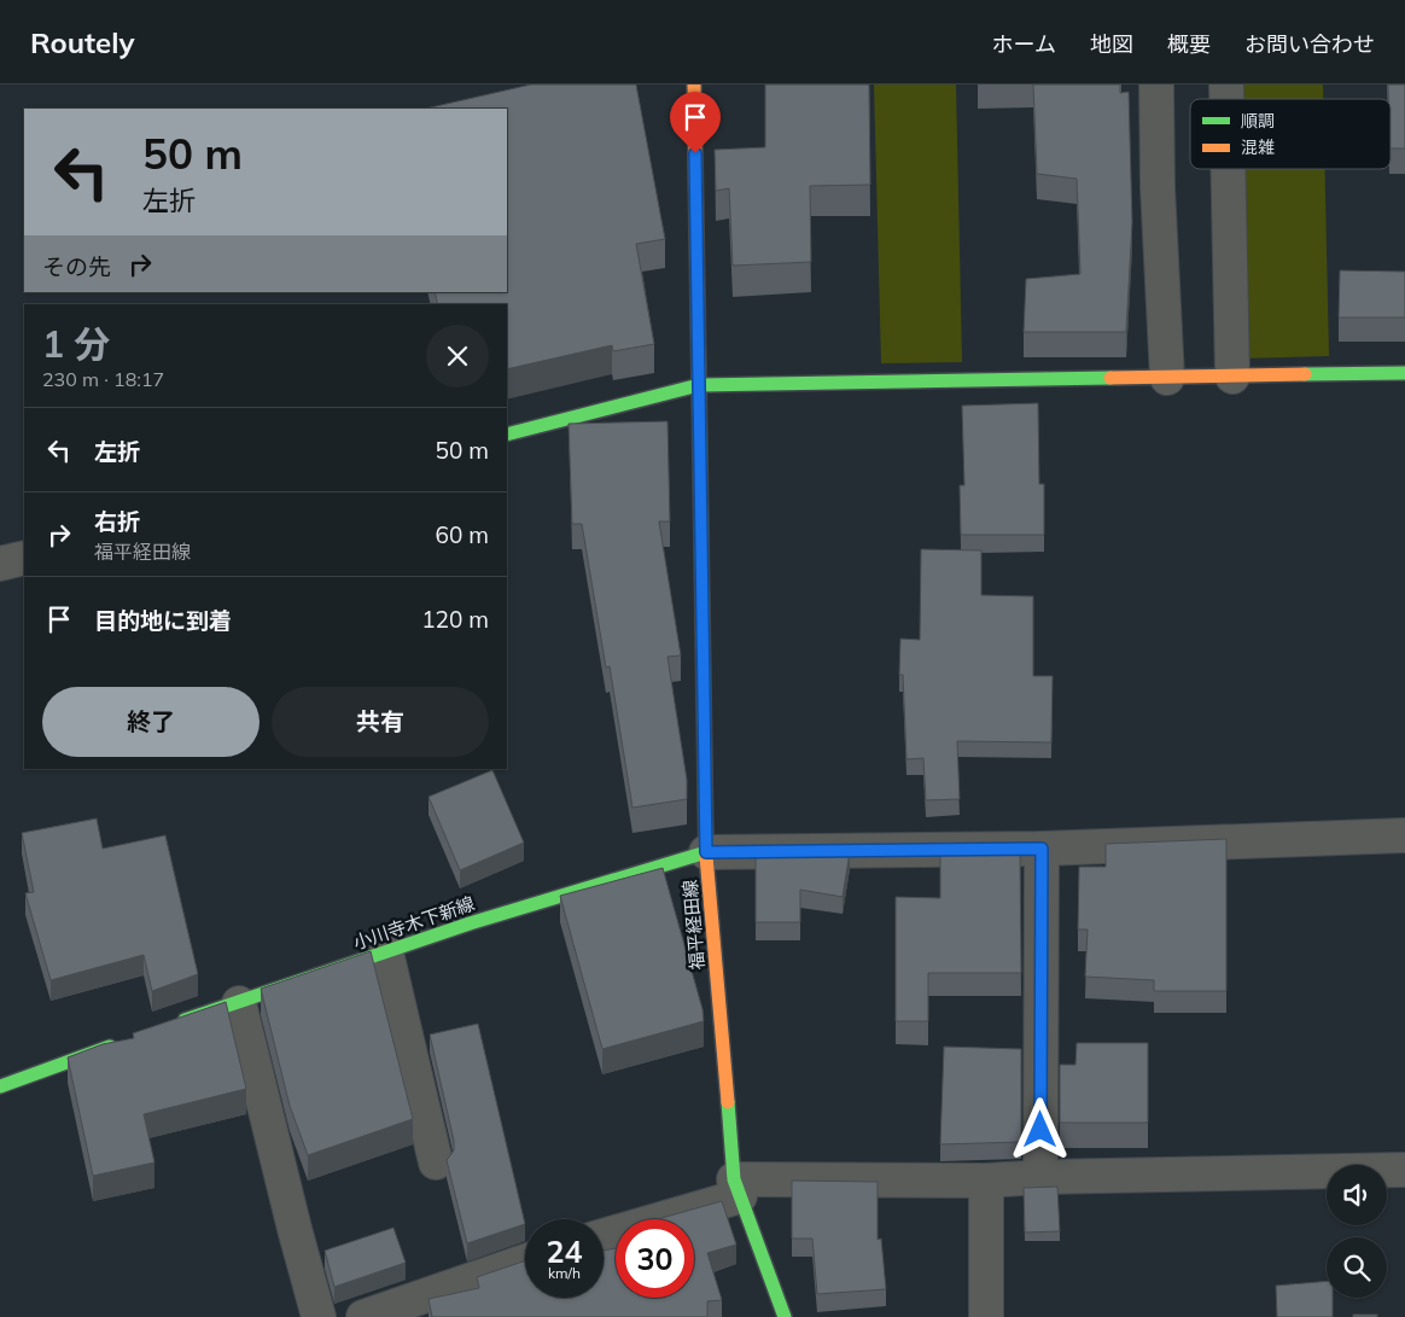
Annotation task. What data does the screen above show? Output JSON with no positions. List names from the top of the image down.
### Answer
{
  "streets": {
    "main road": ["小川寺木下新線", "福平経田線"]
  },
  "crossings": [
    ["小川寺木下新線", "福平経田線"]
  ],
  "legend": ["順調", "混雑"],
  "page": {
    "header": "Routely",
    "nav": [
      "ホーム",
      "地図",
      "概要",
      "お問い合わせ"
    ],
    "turn": ["50 m", "左折"],
    "then": "その先",
    "heading": ["1 分", "230 m · 18:17"],
    "list": [
      {
        "name": "左折",
        "value": "50 m"
      },
      {
        "name": "右折",
        "note": "福平経田線",
        "value": "60 m"
      },
      {
        "name": "目的地に到着",
        "value": "120 m"
      }
    ],
    "buttons": ["終了", "共有"],
    "speed": "24 km/h",
    "limit": "30"
  }
}
